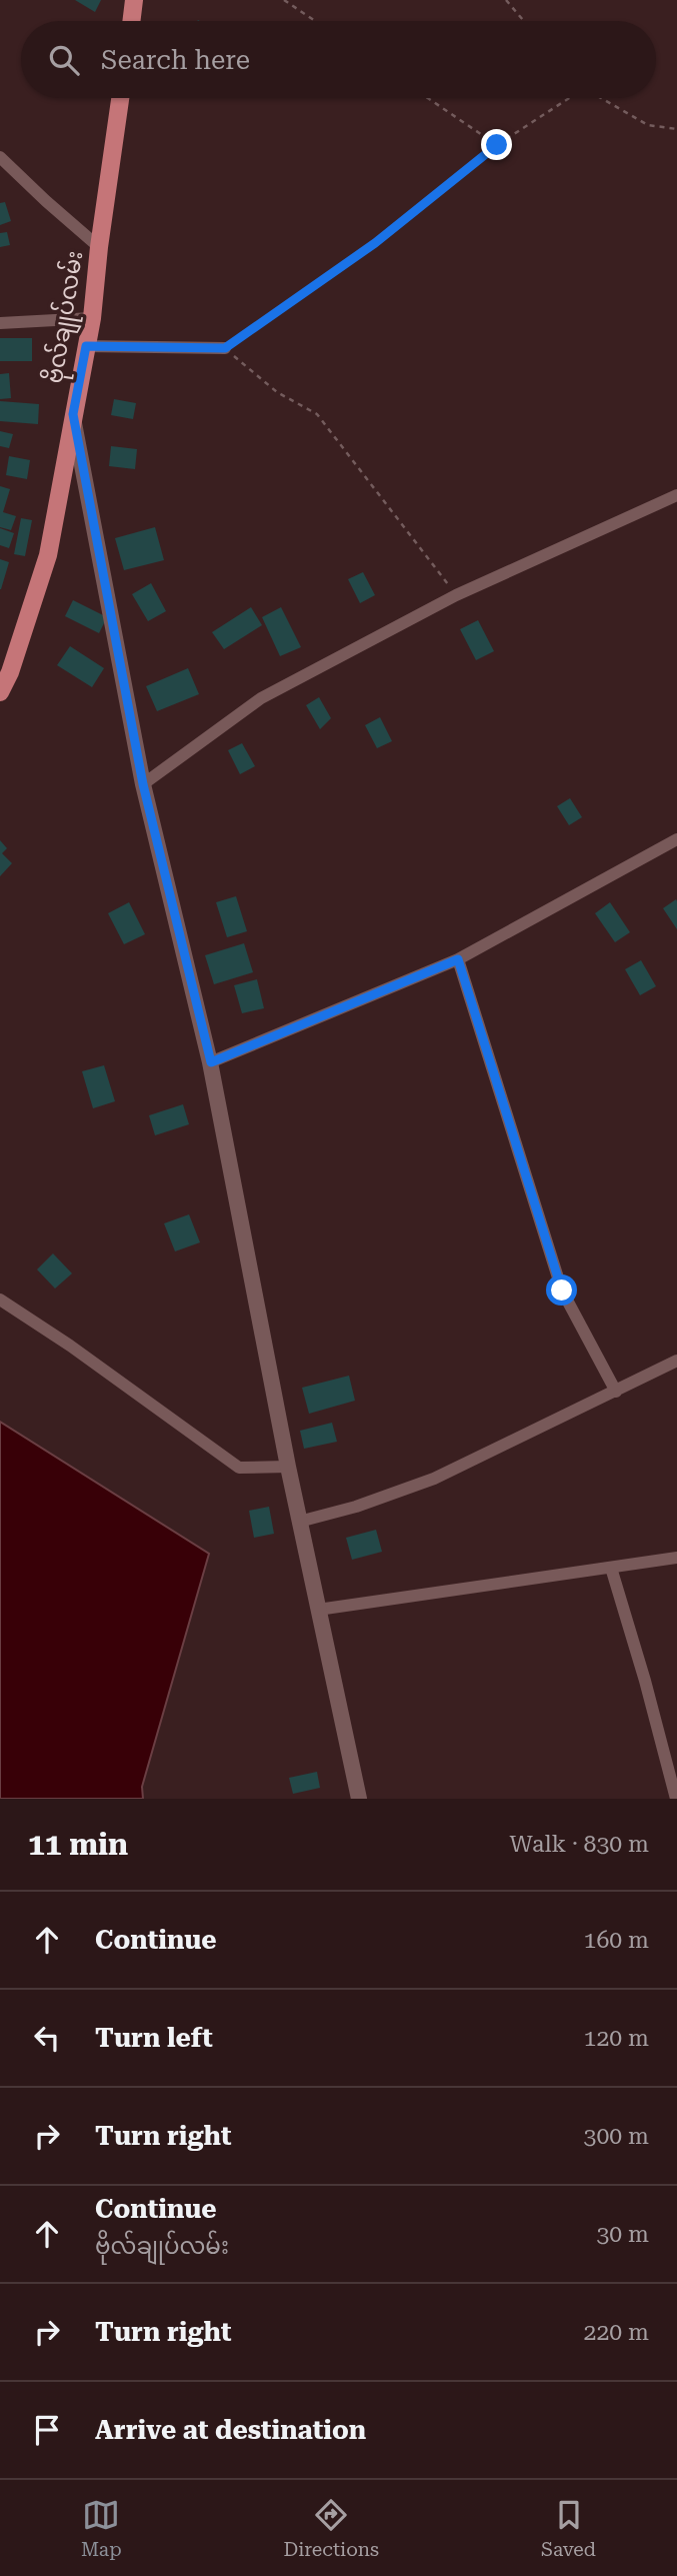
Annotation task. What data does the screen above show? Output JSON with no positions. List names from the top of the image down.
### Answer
{
  "streets": {
    "main road": ["ဗိုလ်ချုပ်လမ်း"]
  },
  "page": {
    "search": "Search here",
    "heading": ["11 min", "Walk · 830 m"],
    "list": [
      ["Continue", "160 m"],
      ["Turn left", "120 m"],
      ["Turn right", "300 m"],
      ["Continue", "ဗိုလ်ချုပ်လမ်း", "30 m"],
      ["Turn right", "220 m"],
      "Arrive at destination"
    ],
    "nav": ["Map", "Directions", "Saved"]
  }
}
